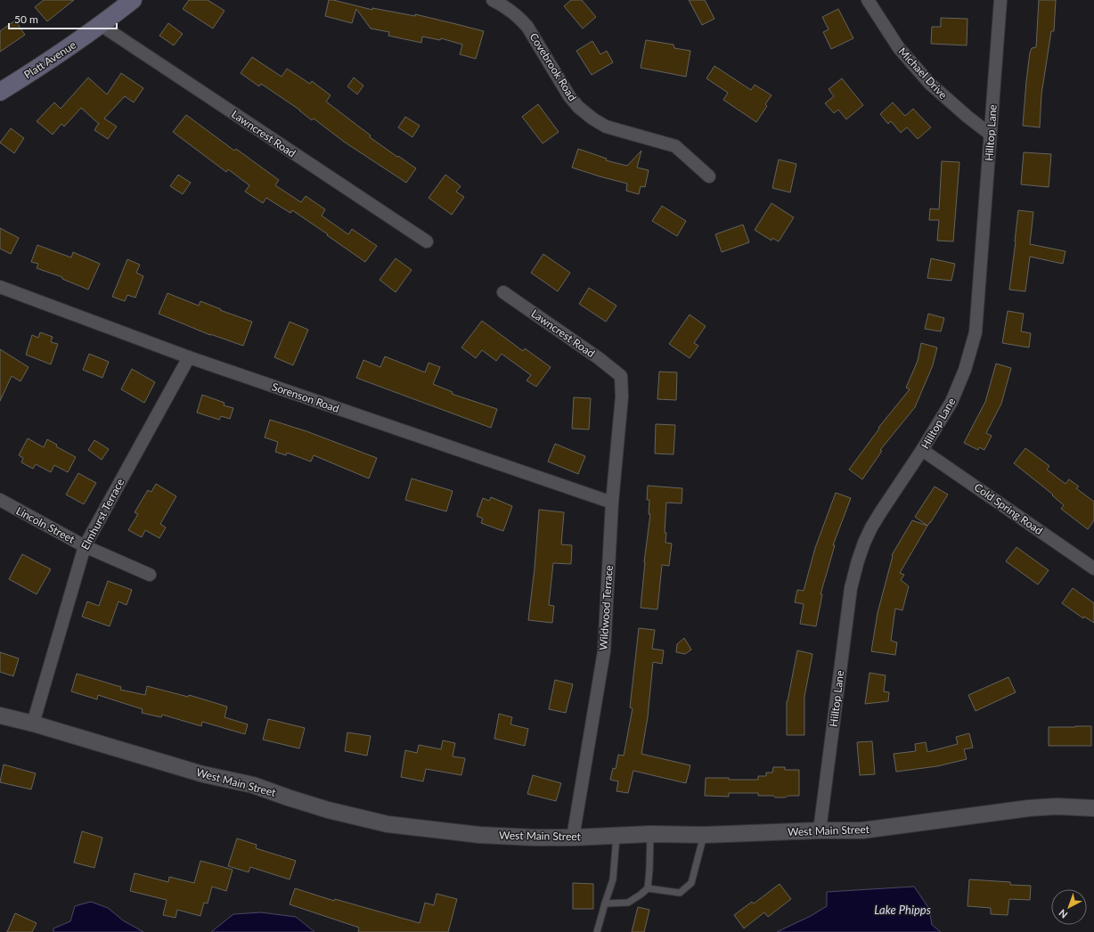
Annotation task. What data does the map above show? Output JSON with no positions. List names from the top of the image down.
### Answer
{
  "streets": {
    "main road": ["Platt Avenue"],
    "street": [
      "Covebrook Road",
      "Michael Drive",
      "Hilltop Lane",
      "Lawncrest Road",
      "Sorenson Road",
      "Cold Spring Road",
      "Elmhurst Terrace",
      "Lincoln Street",
      "Wildwood Terrace",
      "West Main Street"
    ]
  },
  "crossings": [
    ["Platt Avenue", "Lawncrest Road"],
    ["Michael Drive", "Hilltop Lane"],
    ["Hilltop Lane", "Cold Spring Road"],
    ["Hilltop Lane", "West Main Street"],
    ["Lawncrest Road", "Wildwood Terrace"],
    ["Sorenson Road", "Elmhurst Terrace"],
    ["Sorenson Road", "Wildwood Terrace"],
    ["Elmhurst Terrace", "Lincoln Street"],
    ["Elmhurst Terrace", "West Main Street"],
    ["Wildwood Terrace", "West Main Street"]
  ],
  "water": ["Lake Phipps"],
  "scale_bar": "50 m",
  "north": "bottom left"
}
